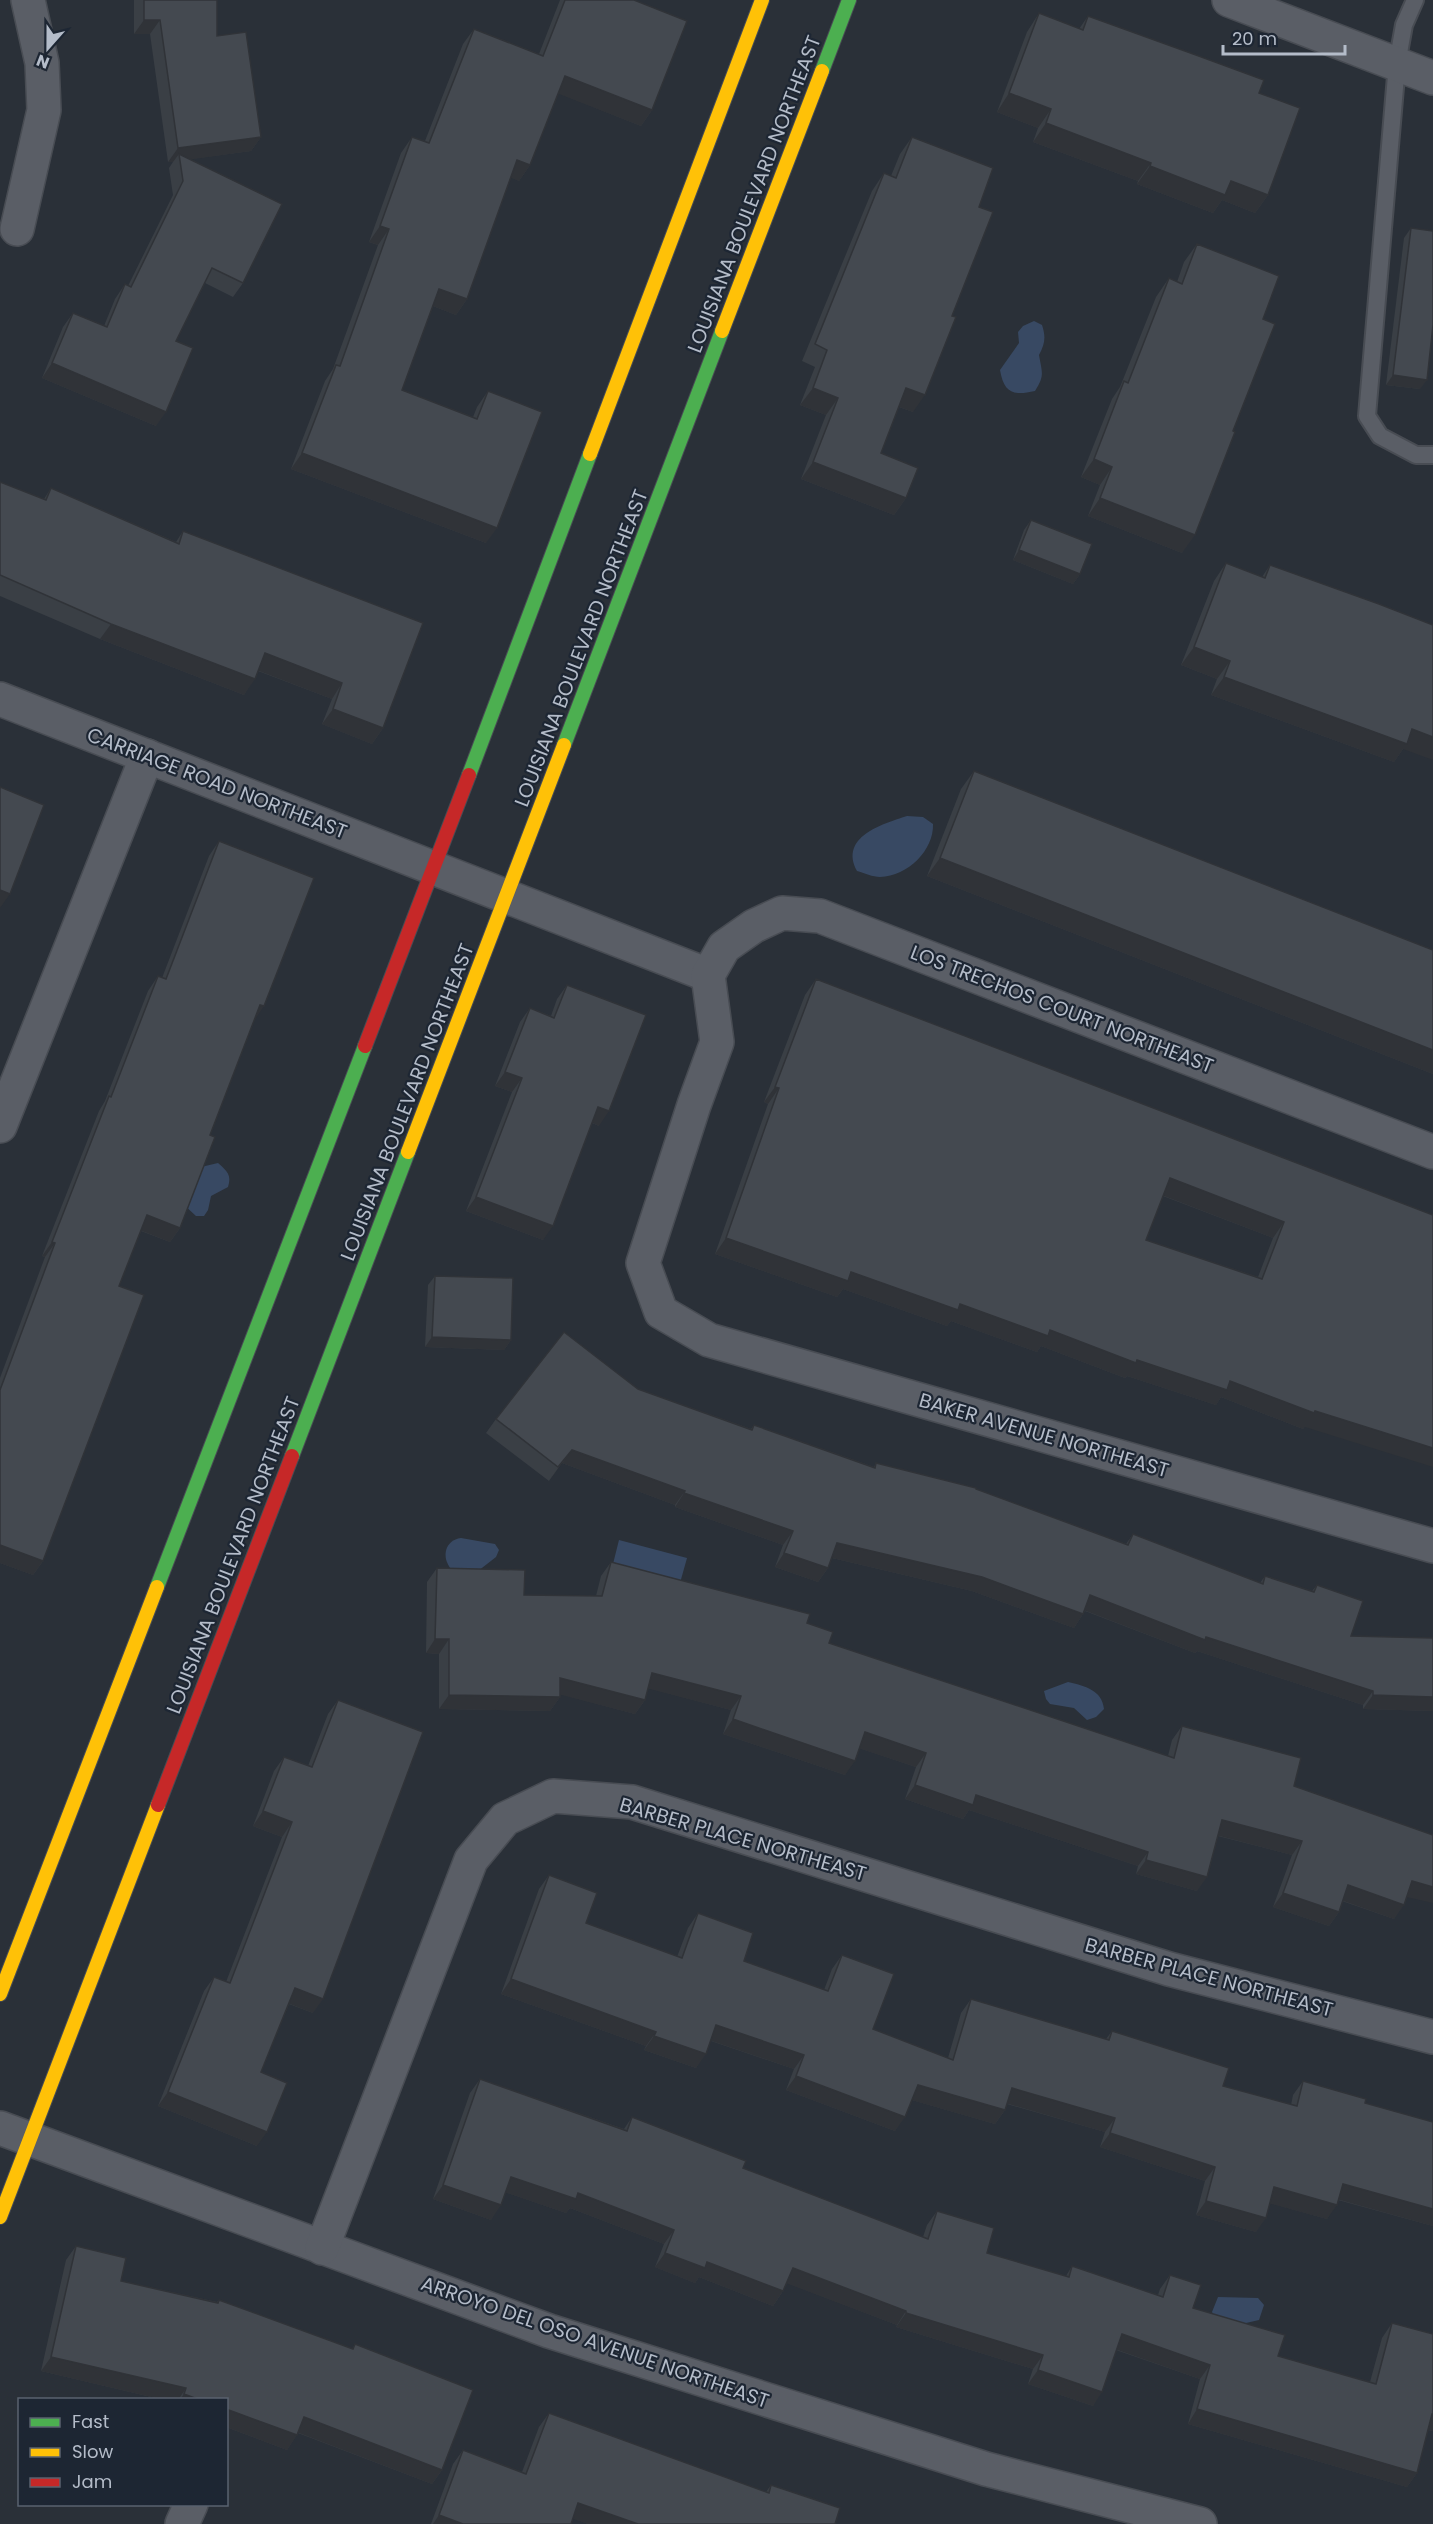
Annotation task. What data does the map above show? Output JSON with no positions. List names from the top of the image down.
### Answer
{
  "streets": {
    "street": [
      "LOUISIANA BOULEVARD NORTHEAST",
      "CARRIAGE ROAD NORTHEAST",
      "LOS TRECHOS COURT NORTHEAST",
      "BAKER AVENUE NORTHEAST",
      "BARBER PLACE NORTHEAST",
      "ARROYO DEL OSO AVENUE NORTHEAST"
    ]
  },
  "crossings": [
    ["LOUISIANA BOULEVARD NORTHEAST", "CARRIAGE ROAD NORTHEAST"],
    ["LOUISIANA BOULEVARD NORTHEAST", "ARROYO DEL OSO AVENUE NORTHEAST"],
    ["LOS TRECHOS COURT NORTHEAST", "BAKER AVENUE NORTHEAST"],
    ["BARBER PLACE NORTHEAST", "ARROYO DEL OSO AVENUE NORTHEAST"]
  ],
  "legend": ["Fast", "Slow", "Jam"],
  "scale_bar": "20 m",
  "north": "bottom"
}
